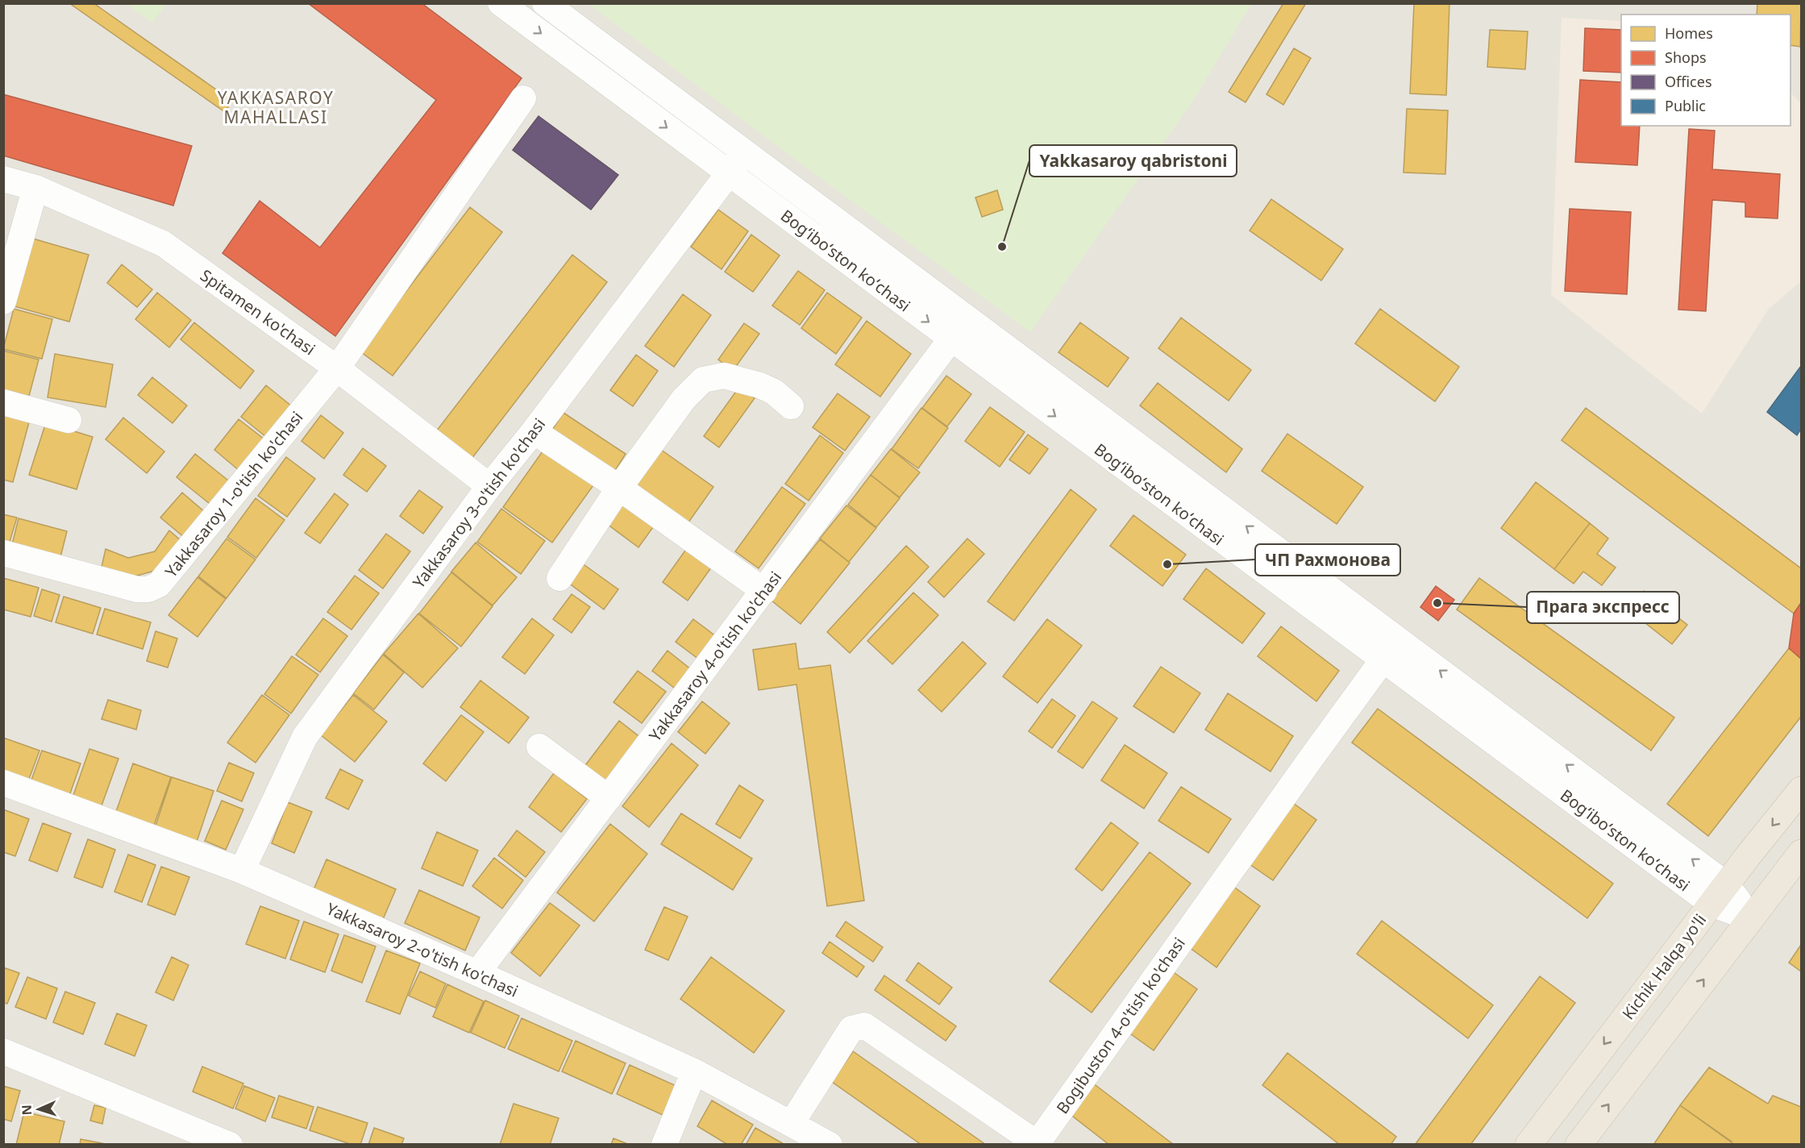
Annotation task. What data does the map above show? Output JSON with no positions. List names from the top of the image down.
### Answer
{
  "streets": {
    "highway": ["Kichik Halqa yo'li"],
    "street": [
      "Bogʻiboʻston koʻchasi",
      "Spitamen ko'chasi",
      "Yakkasaroy 1-o'tish ko'chasi",
      "Yakkasaroy 3-o'tish ko'chasi",
      "Yakkasaroy 4-o'tish ko'chasi",
      "Yakkasaroy 2-o'tish ko'chasi",
      "Bogibuston 4-o'tish ko'chasi"
    ]
  },
  "crossings": [
    ["Bogʻiboʻston koʻchasi", "Yakkasaroy 3-o'tish ko'chasi"],
    ["Bogʻiboʻston koʻchasi", "Yakkasaroy 4-o'tish ko'chasi"],
    ["Bogʻiboʻston koʻchasi", "Kichik Halqa yo'li"],
    ["Bogʻiboʻston koʻchasi", "Bogibuston 4-o'tish ko'chasi"],
    ["Spitamen ko'chasi", "Yakkasaroy 1-o'tish ko'chasi"],
    ["Spitamen ko'chasi", "Yakkasaroy 3-o'tish ko'chasi"],
    ["Yakkasaroy 3-o'tish ko'chasi", "Yakkasaroy 2-o'tish ko'chasi"],
    ["Yakkasaroy 4-o'tish ko'chasi", "Yakkasaroy 2-o'tish ko'chasi"],
    ["Yakkasaroy 2-o'tish ko'chasi", "Bogibuston 4-o'tish ko'chasi"]
  ],
  "districts": ["YAKKASAROY MAHALLASI"],
  "places": ["Yakkasaroy qabristoni", "ЧП Рахмонова", "Прага экспресс"],
  "legend": [
    "Homes",
    "Shops",
    "Offices",
    "Public"
  ],
  "north": "left"
}
